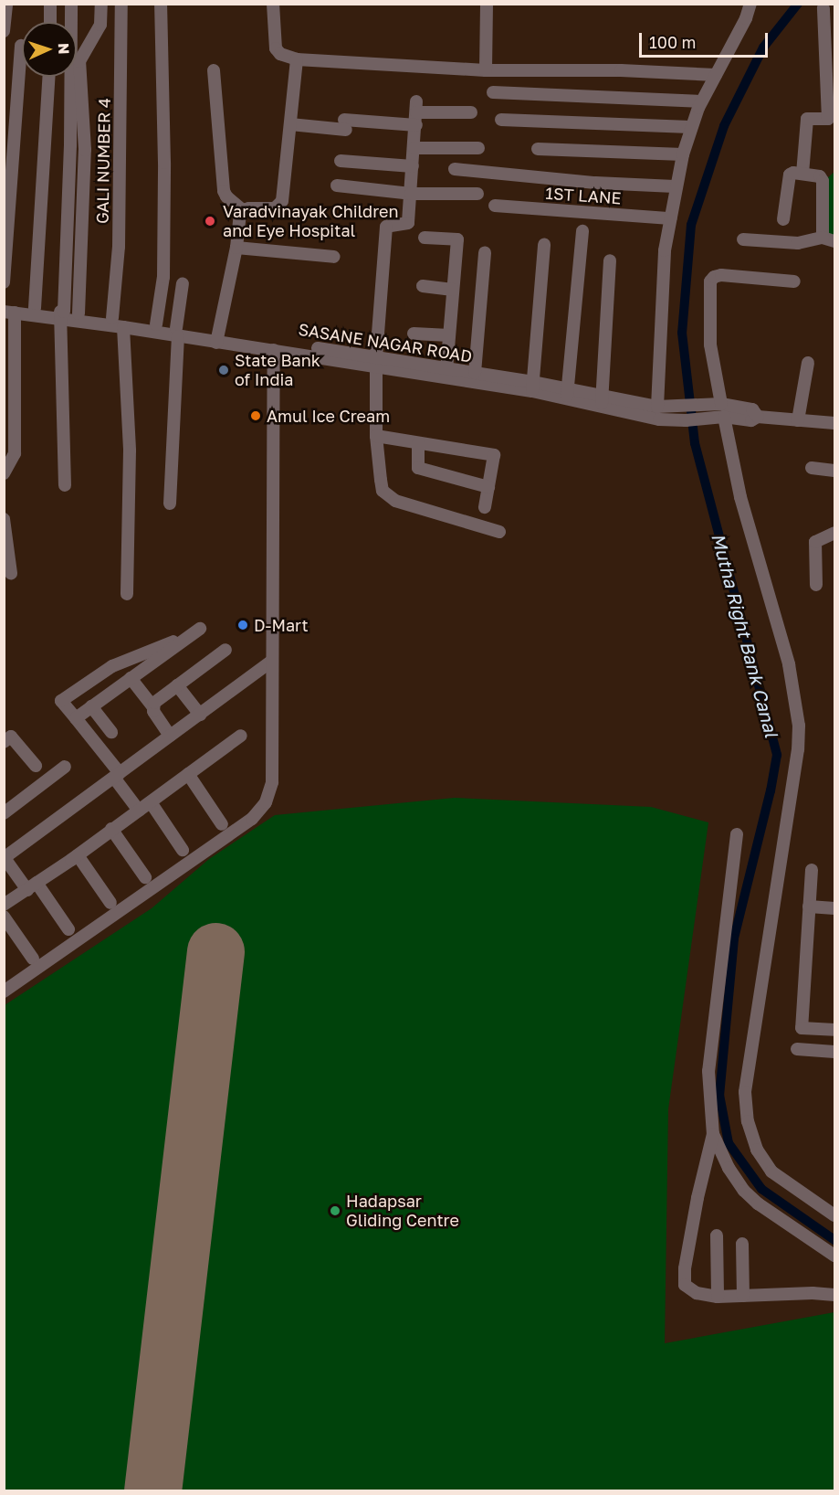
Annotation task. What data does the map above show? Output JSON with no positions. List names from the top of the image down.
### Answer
{
  "streets": {
    "street": ["GALI NUMBER 4", "1ST LANE", "SASANE NAGAR ROAD"]
  },
  "crossings": [
    ["GALI NUMBER 4", "SASANE NAGAR ROAD"]
  ],
  "water": ["Mutha Right Bank Canal"],
  "places": [
    "Varadvinayak Children and Eye Hospital",
    "State Bank of India",
    "Amul Ice Cream",
    "D-Mart",
    "Hadapsar Gliding Centre"
  ],
  "scale_bar": "100 m",
  "north": "right"
}
